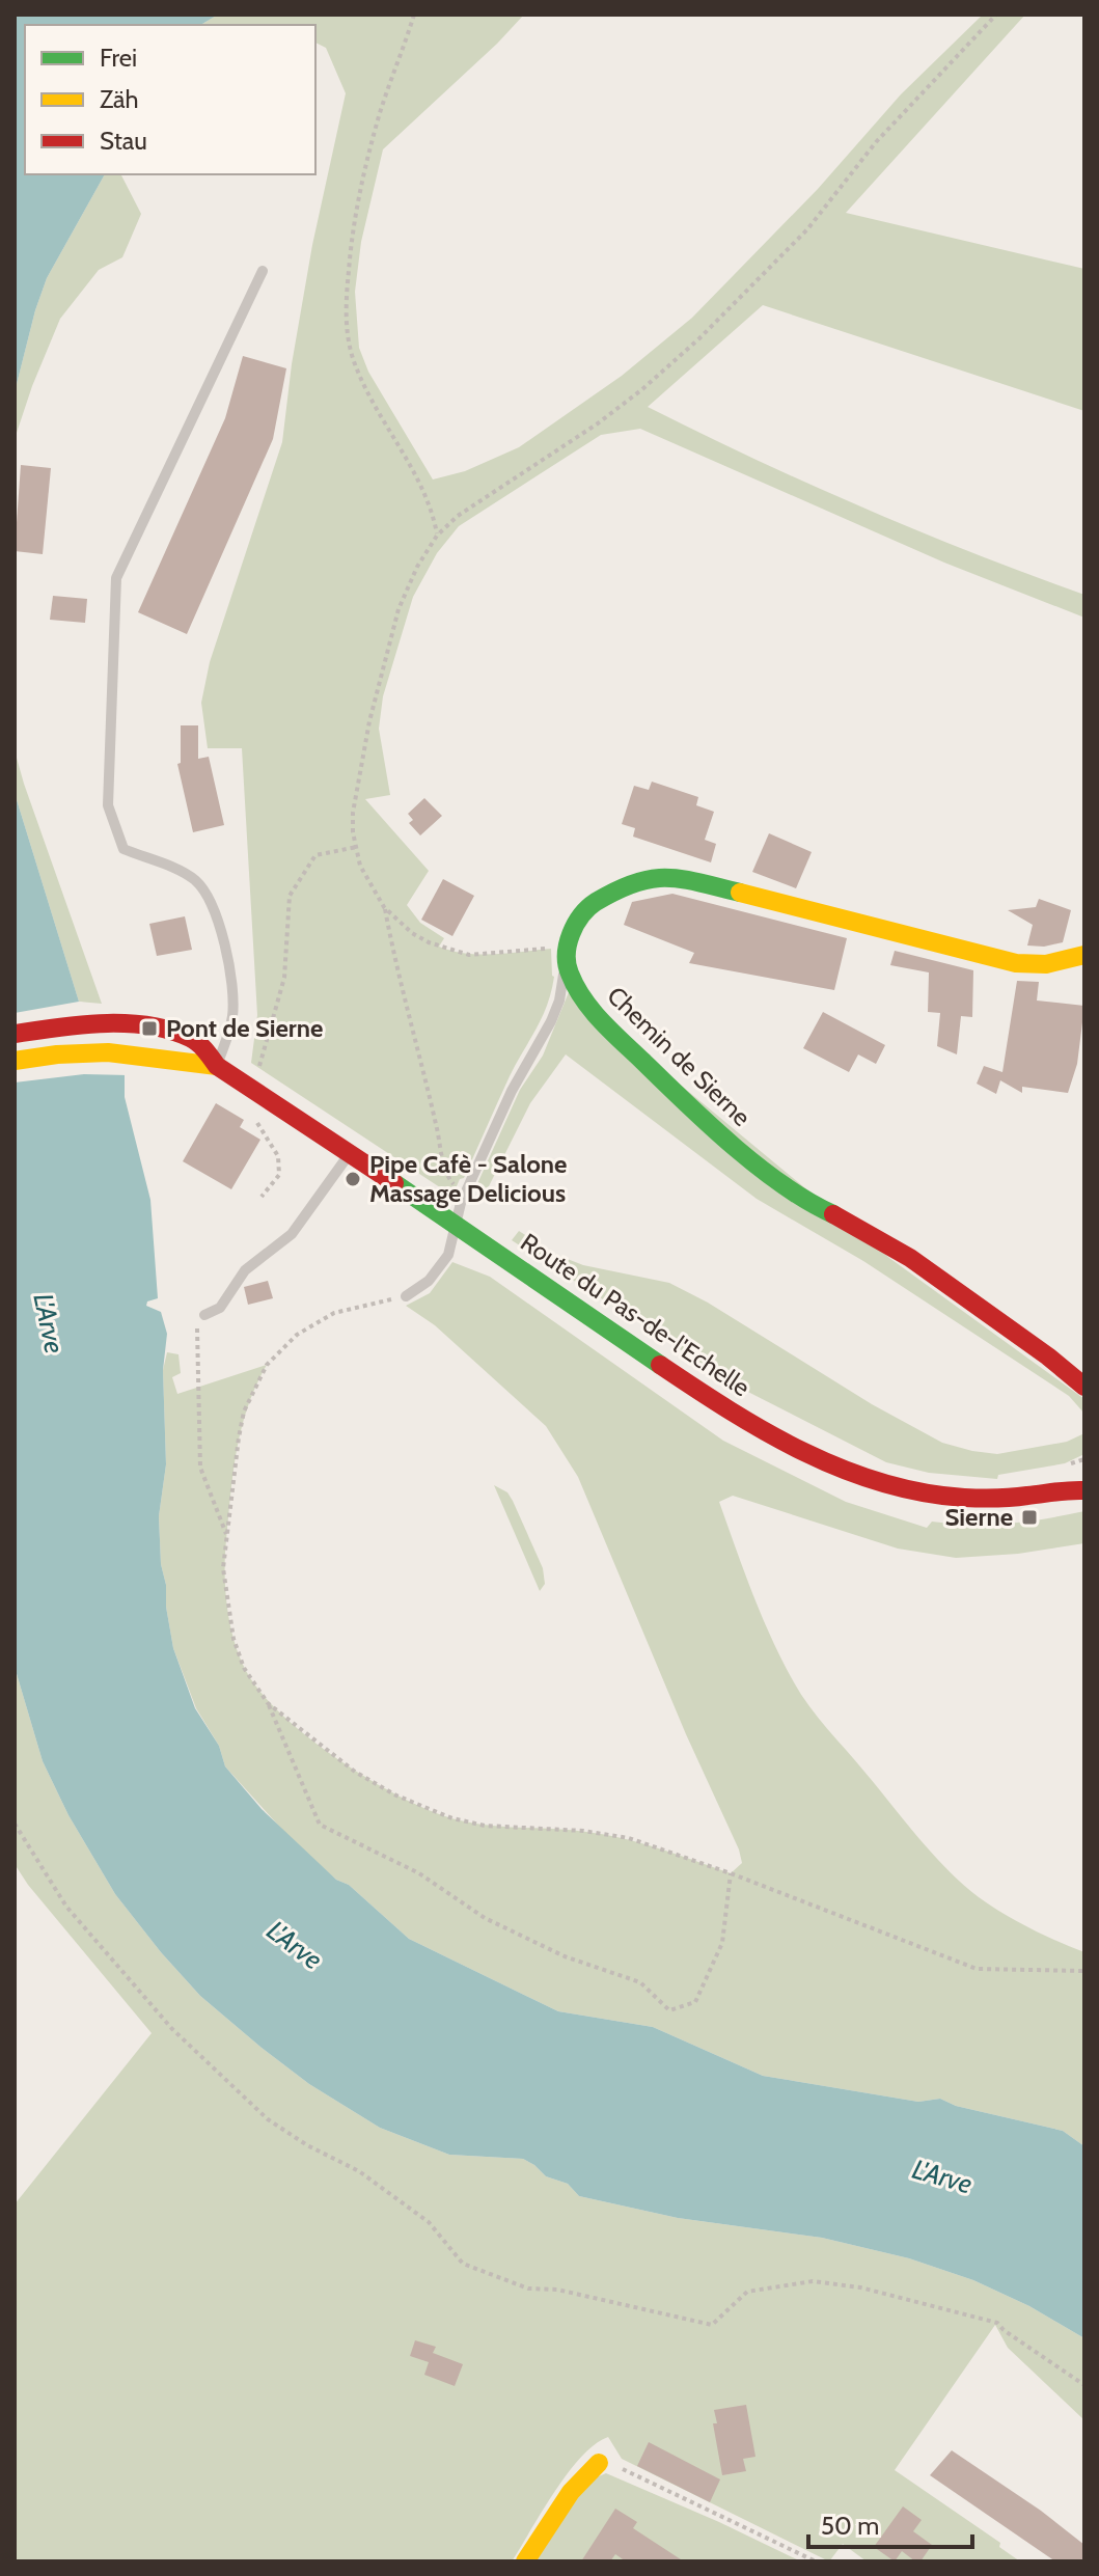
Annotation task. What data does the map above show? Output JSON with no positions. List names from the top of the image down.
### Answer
{
  "streets": {
    "main road": ["Chemin de Sierne", "Route du Pas-de-l'Echelle"]
  },
  "water": ["L'Arve"],
  "places": {
    "transit": ["Pont de Sierne", "Sierne"],
    "other": ["Pipe Cafè - Salone Massage Delicious"]
  },
  "legend": ["Frei", "Zäh", "Stau"],
  "scale_bar": "50 m"
}
